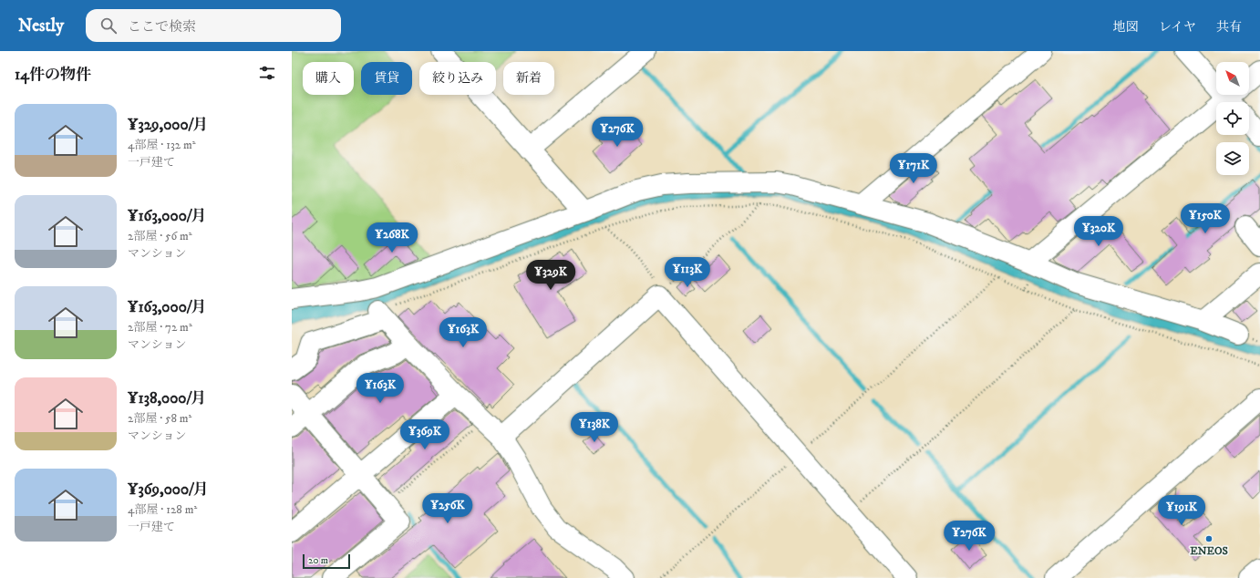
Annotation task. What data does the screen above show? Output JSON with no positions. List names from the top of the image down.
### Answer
{
  "places": ["ENEOS"],
  "scale_bar": "20 m",
  "north": "top left",
  "page": {
    "header": "Nestly",
    "search": "ここで検索",
    "nav": ["地図", "レイヤ", "共有"],
    "heading": "14件の物件",
    "chip": [
      "購入",
      "賃貸",
      "絞り込み",
      "新着"
    ],
    "list": [
      {
        "name": "¥329,000/月",
        "note": "4部屋 · 132 m² · 一戸建て"
      },
      {
        "name": "¥163,000/月",
        "note": "2部屋 · 56 m² · マンション"
      },
      {
        "name": "¥163,000/月",
        "note": "2部屋 · 72 m² · マンション"
      },
      {
        "name": "¥138,000/月",
        "note": "2部屋 · 58 m² · マンション"
      },
      {
        "name": "¥369,000/月",
        "note": "4部屋 · 128 m² · 一戸建て"
      }
    ],
    "price": [
      "¥276K",
      "¥171K",
      "¥150K",
      "¥320K",
      "¥268K",
      "¥113K",
      "¥329K",
      "¥163K",
      "¥163K",
      "¥138K",
      "¥369K",
      "¥256K",
      "¥191K",
      "¥276K"
    ],
    "scale": "20 m"
  }
}
